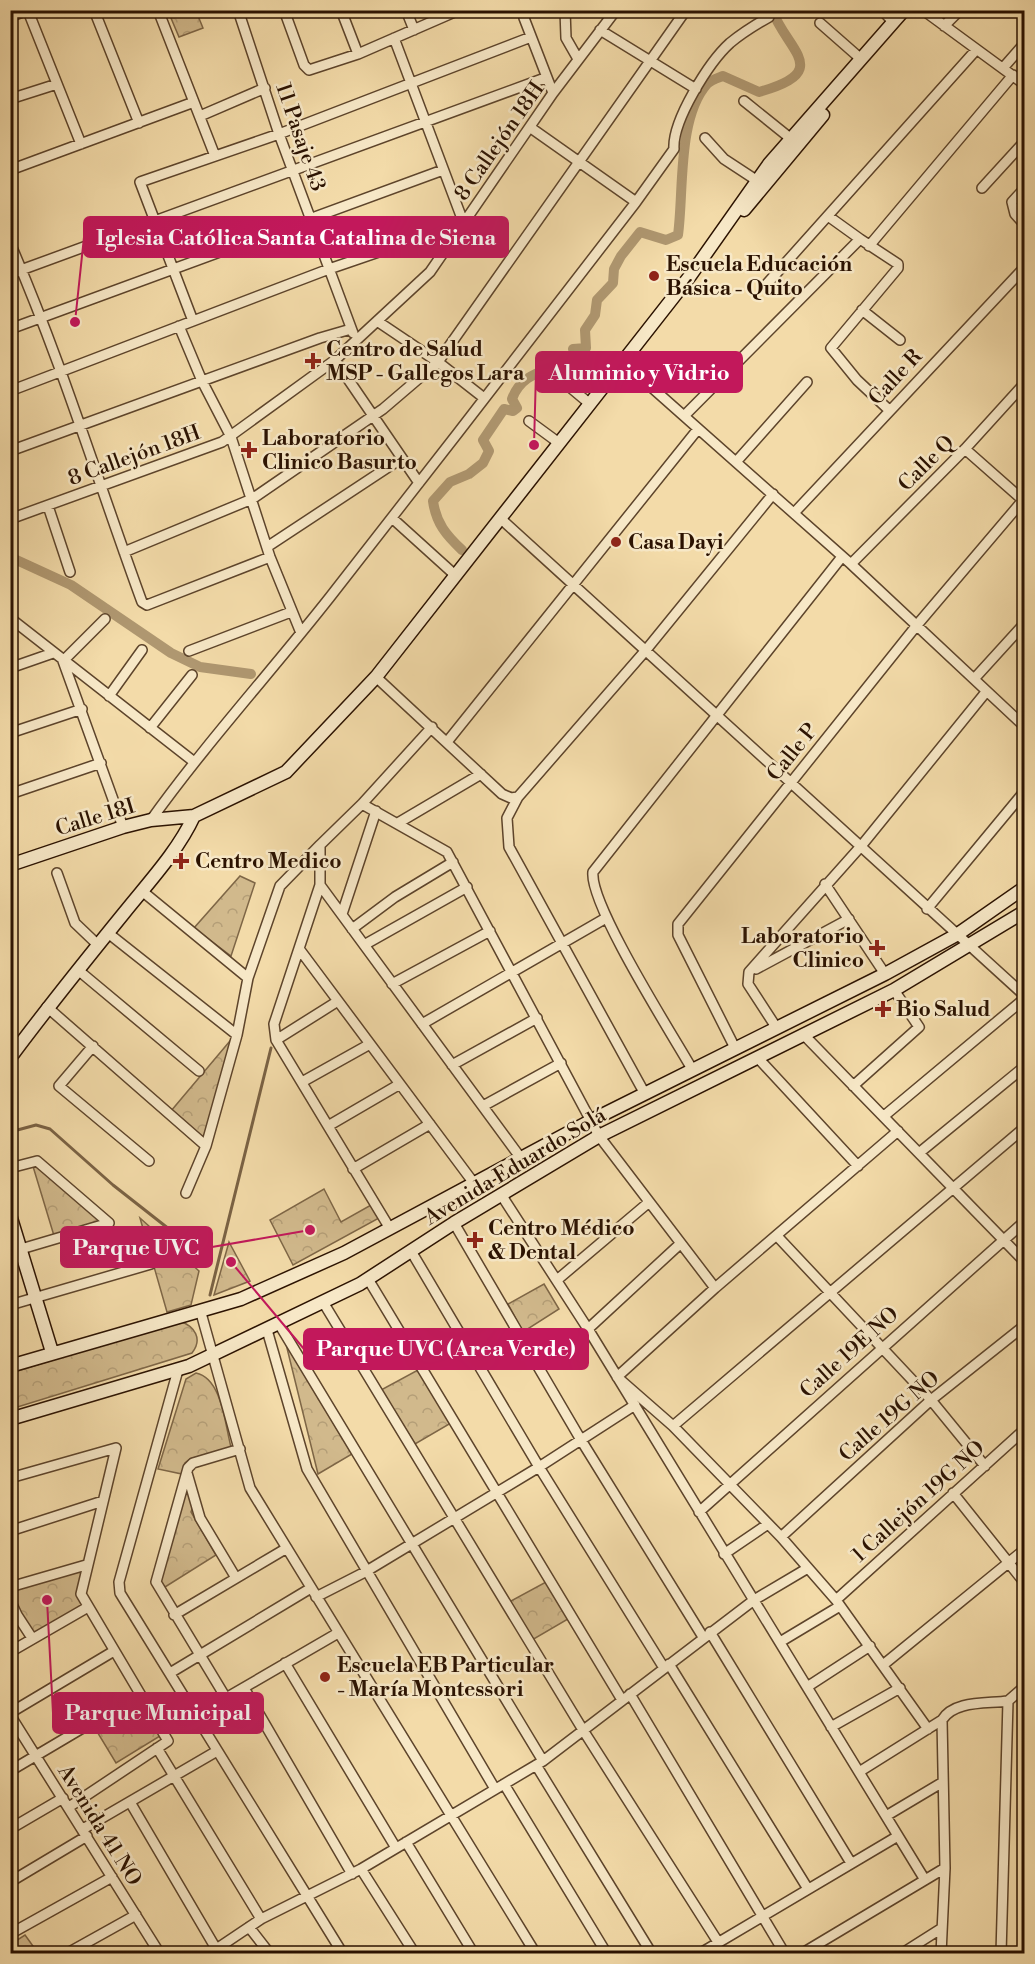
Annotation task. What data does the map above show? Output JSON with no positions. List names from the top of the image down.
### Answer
{
  "streets": {
    "main road": ["Calle 18I", "Avenida Eduardo Solá"],
    "street": [
      "11 Pasaje 43",
      "8 Callejón 18H",
      "Calle R",
      "Calle Q",
      "Calle P",
      "Calle 19E NO",
      "Calle 19G NO",
      "1 Callejón 19G NO",
      "Avenida 41 NO"
    ]
  },
  "crossings": [
    ["11 Pasaje 43", "8 Callejón 18H"],
    ["Calle P", "Avenida Eduardo Solá"]
  ],
  "places": {
    "other": [
      "Escuela Educación Básica - Quito",
      "Iglesia Católica Santa Catalina de Siena",
      "Aluminio y Vidrio",
      "Casa Dayi",
      "Parque UVC",
      "Parque UVC (Area Verde)",
      "Parque Municipal",
      "Escuela EB Particular - María Montessori"
    ],
    "health": [
      "Centro de Salud MSP - Gallegos Lara",
      "Laboratorio Clinico Basurto",
      "Centro Medico",
      "Laboratorio Clinico",
      "Bio Salud",
      "Centro Médico & Dental"
    ]
  }
}
